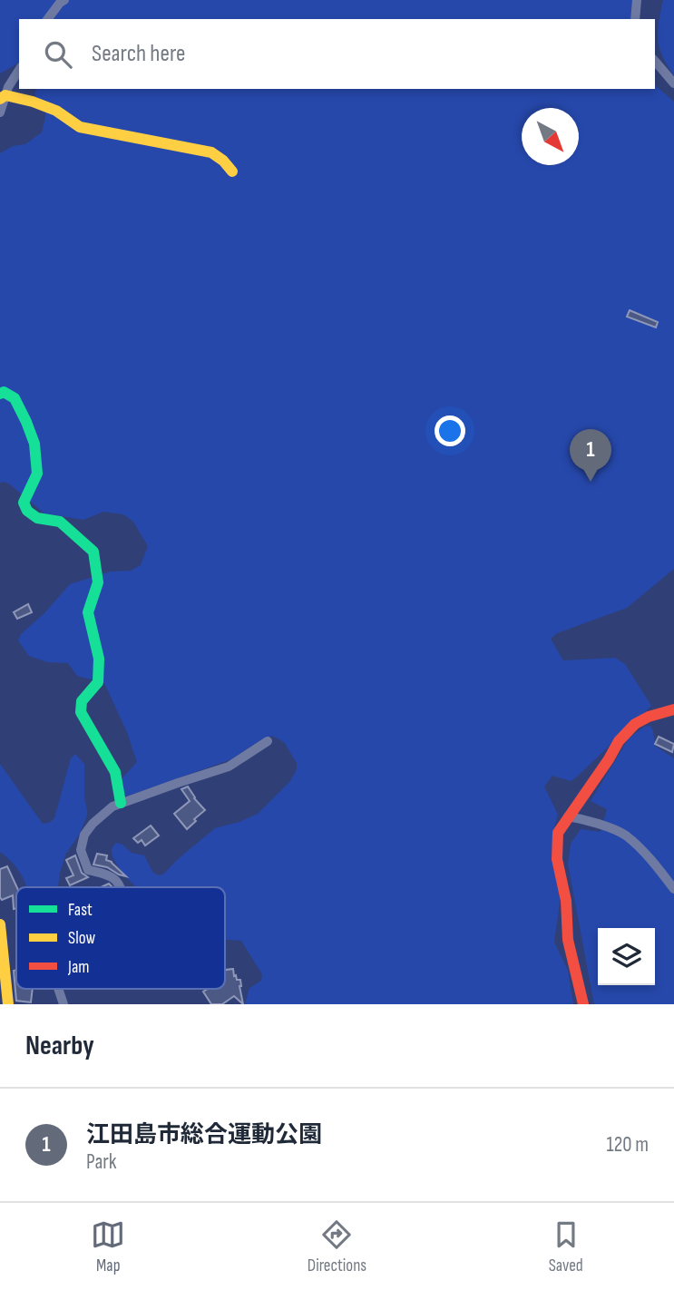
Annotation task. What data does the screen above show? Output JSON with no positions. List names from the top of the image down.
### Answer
{
  "legend": ["Fast", "Slow", "Jam"],
  "north": "bottom right",
  "page": {
    "search": "Search here",
    "pins": "1",
    "heading": "Nearby",
    "list": [
      {
        "mark": "1",
        "name": "江田島市総合運動公園",
        "note": "Park",
        "value": "120 m"
      }
    ],
    "nav": ["Map", "Directions", "Saved"]
  }
}
